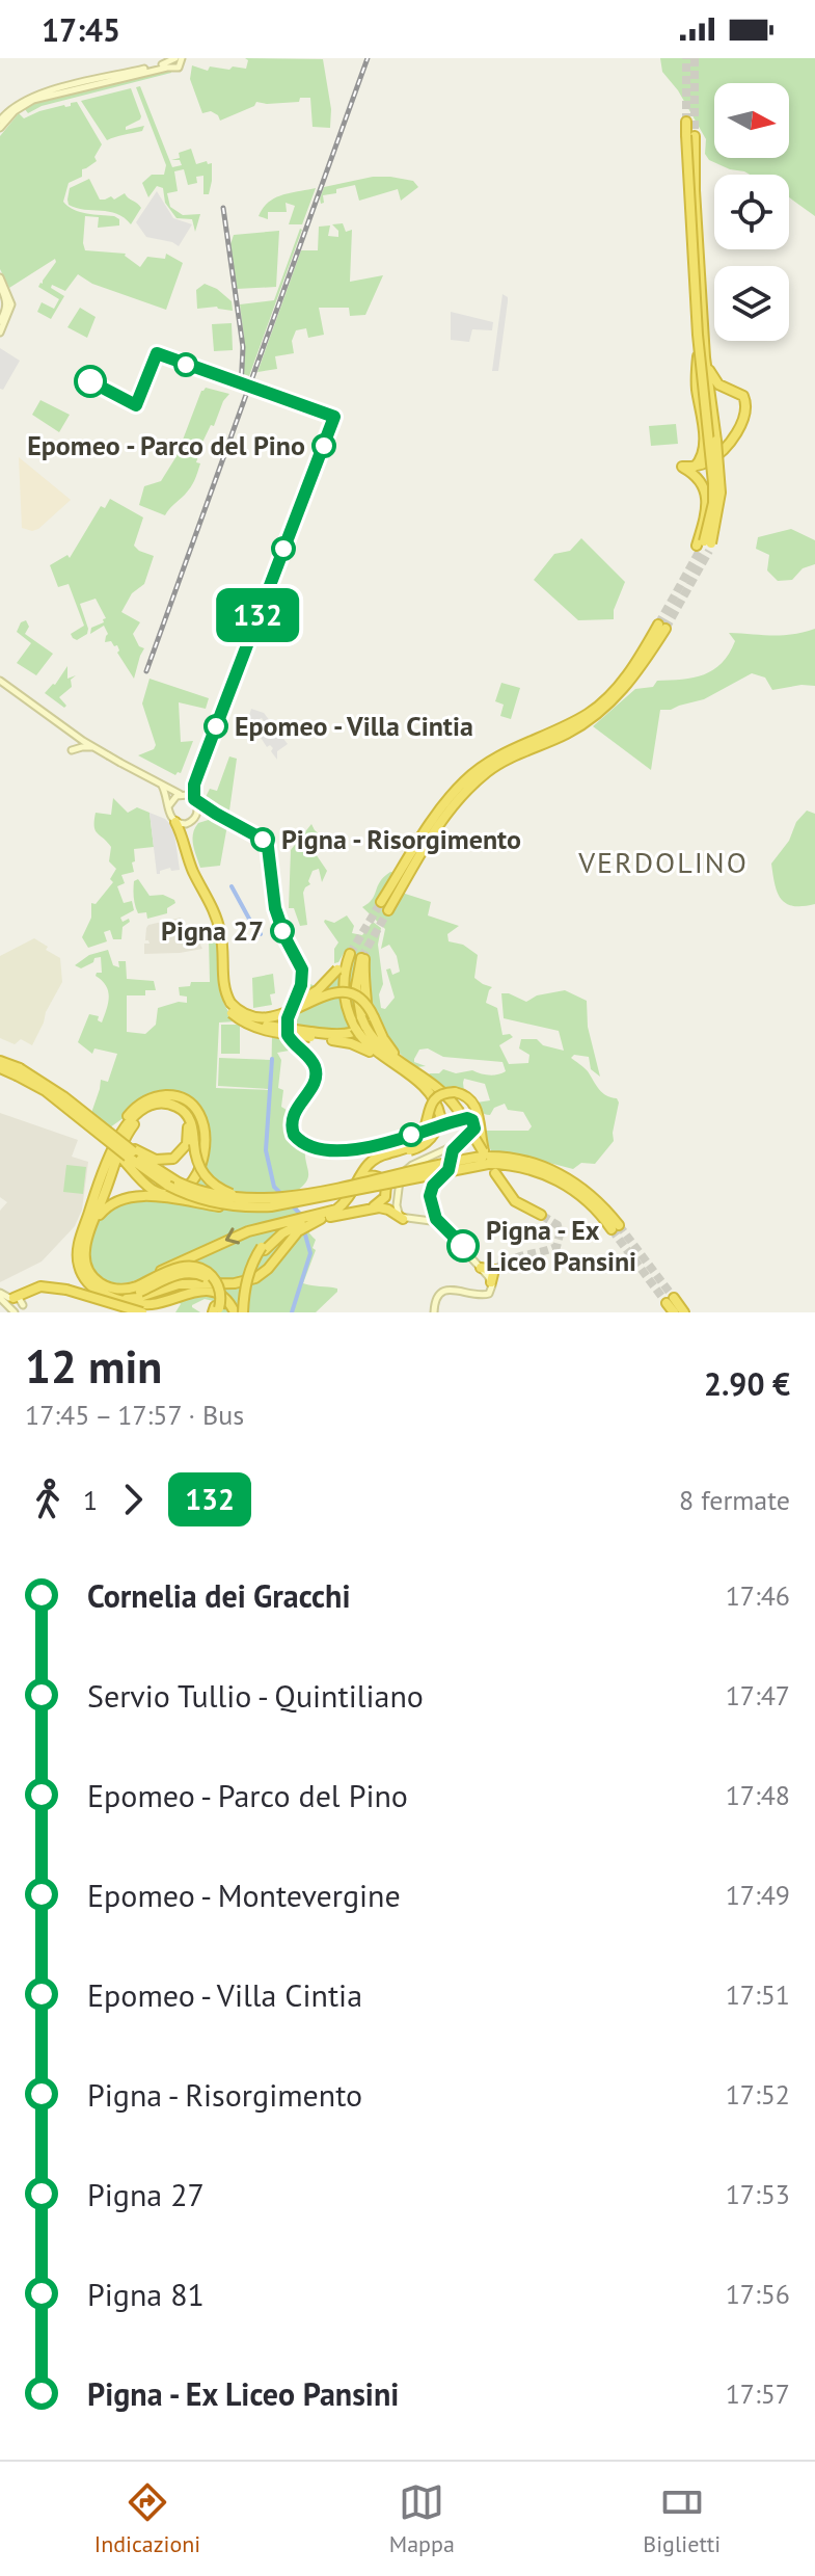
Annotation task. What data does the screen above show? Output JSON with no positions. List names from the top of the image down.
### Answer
{
  "districts": ["VERDOLINO"],
  "places": [
    "Epomeo - Parco del Pino",
    "Epomeo - Villa Cintia",
    "Pigna - Risorgimento",
    "Pigna 27",
    "Pigna - Ex Liceo Pansini"
  ],
  "lines": ["bus line 132"],
  "north": "right",
  "page": {
    "status": "17:45",
    "on_map": "132",
    "heading": ["12 min", "17:45 – 17:57 · Bus", "2.90 €"],
    "legs": ["1", "132", "8 fermate"],
    "list": [
      {
        "name": "Cornelia dei Gracchi",
        "value": "17:46"
      },
      {
        "name": "Servio Tullio - Quintiliano",
        "value": "17:47"
      },
      {
        "name": "Epomeo - Parco del Pino",
        "value": "17:48"
      },
      {
        "name": "Epomeo - Montevergine",
        "value": "17:49"
      },
      {
        "name": "Epomeo - Villa Cintia",
        "value": "17:51"
      },
      {
        "name": "Pigna - Risorgimento",
        "value": "17:52"
      },
      {
        "name": "Pigna 27",
        "value": "17:53"
      },
      {
        "name": "Pigna 81",
        "value": "17:56"
      },
      {
        "name": "Pigna - Ex Liceo Pansini",
        "value": "17:57"
      }
    ],
    "tabs": ["Indicazioni", "Mappa", "Biglietti"]
  }
}
